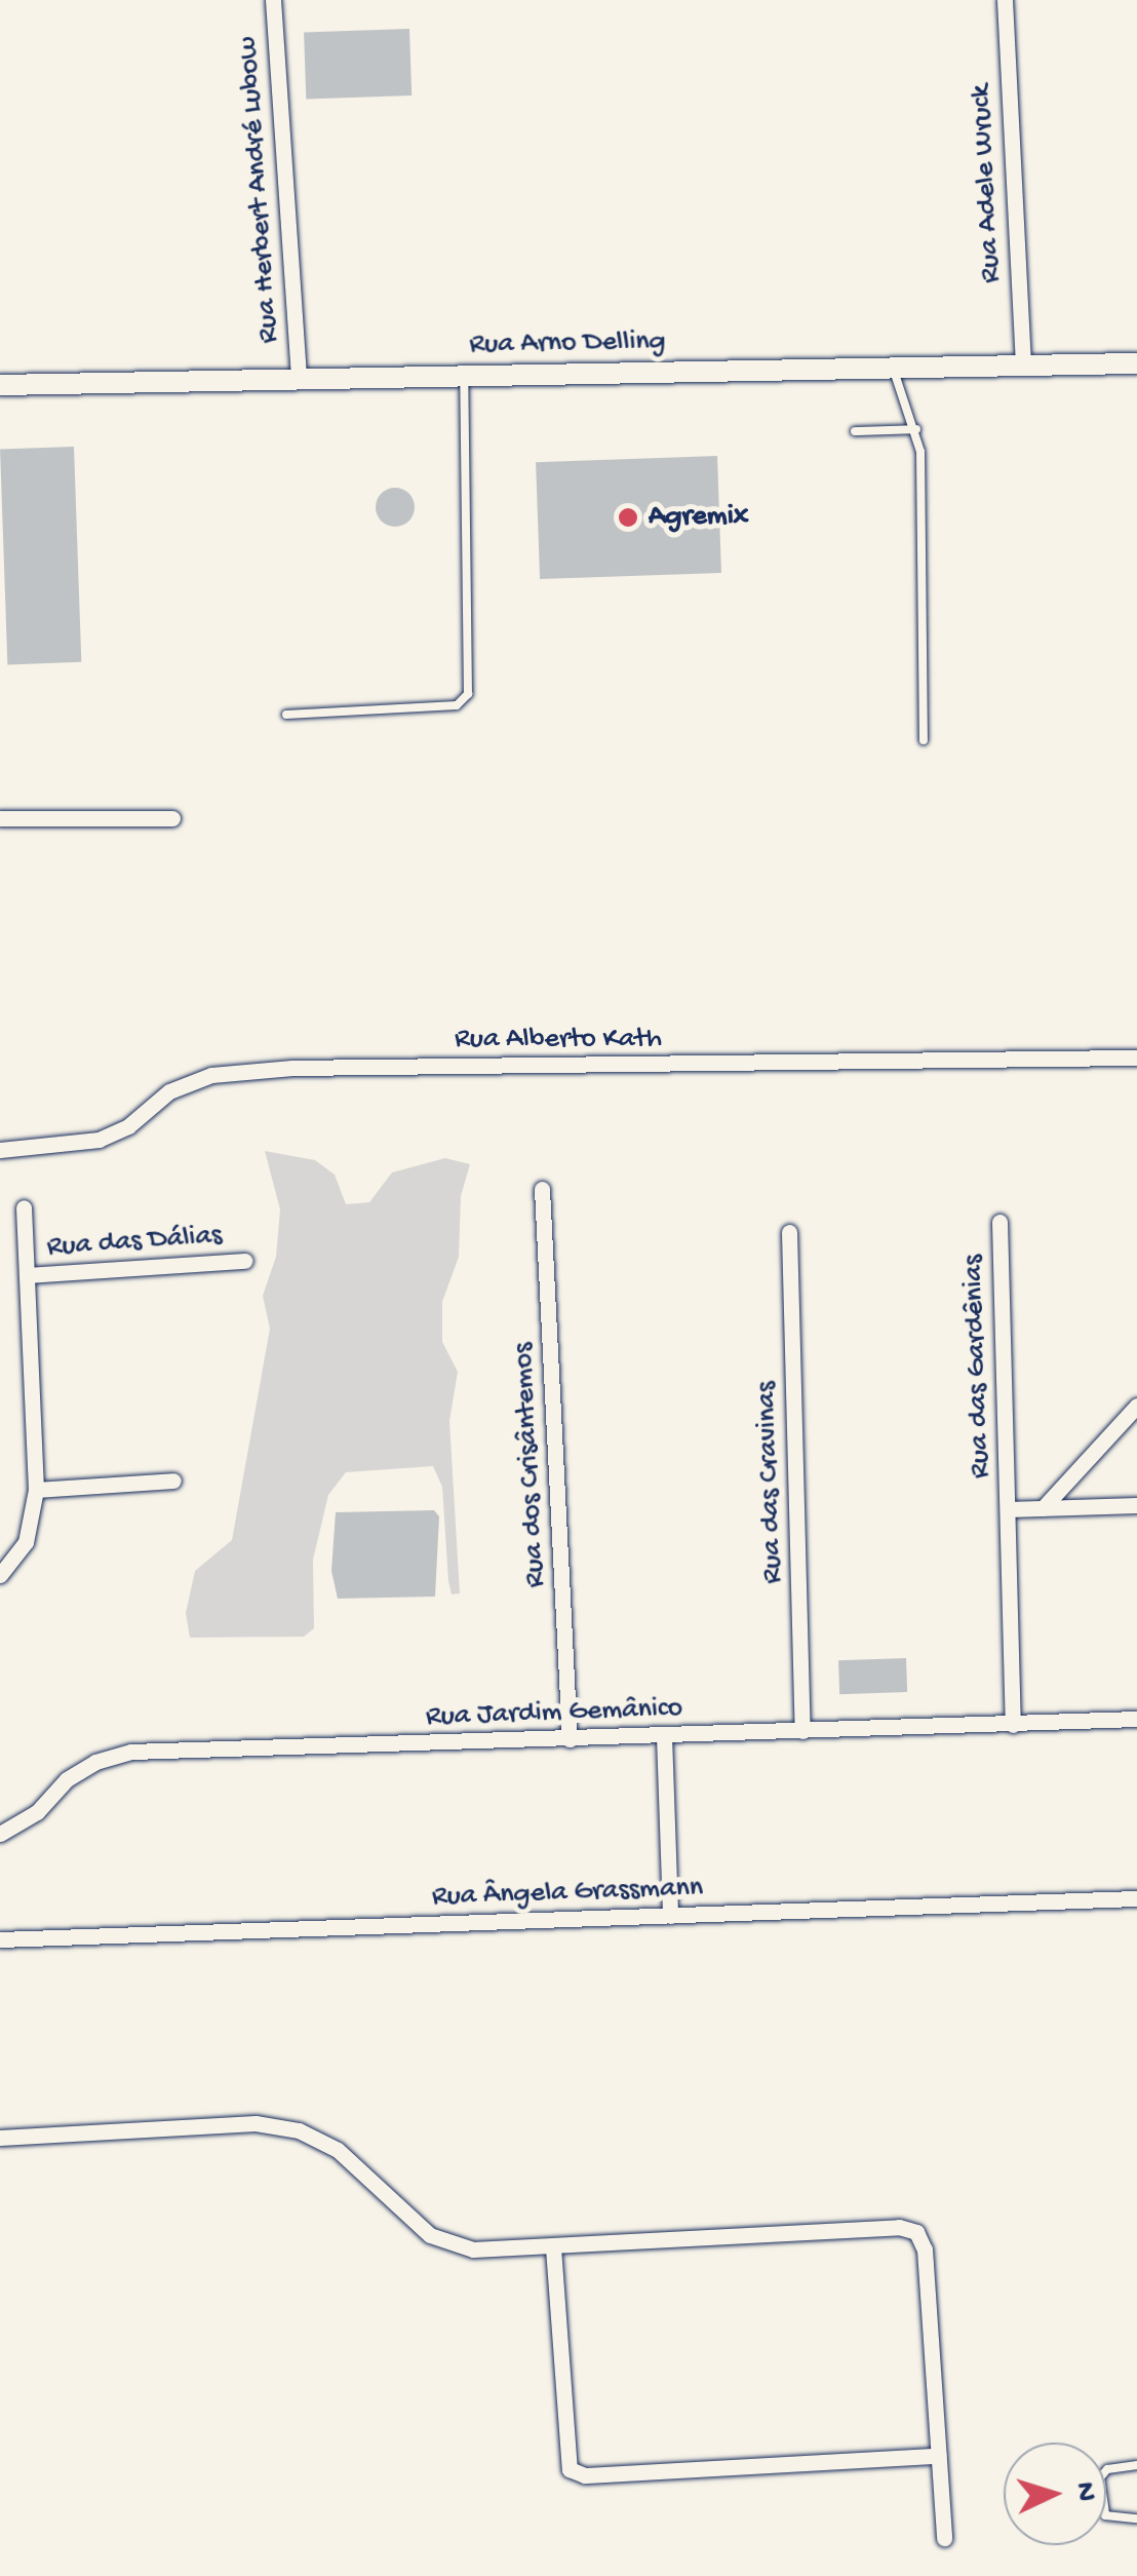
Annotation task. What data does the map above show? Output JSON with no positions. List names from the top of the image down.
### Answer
{
  "streets": {
    "street": [
      "Rua Adele Wruck",
      "Rua Herbert André Lubow",
      "Rua Arno Delling",
      "Rua Alberto Kath",
      "Rua das Dálias",
      "Rua das Gardênias",
      "Rua dos Crisântemos",
      "Rua das Cravinas",
      "Rua Jardim Gemânico",
      "Rua Ângela Grassmann"
    ]
  },
  "crossings": [
    ["Rua Adele Wruck", "Rua Arno Delling"],
    ["Rua Herbert André Lubow", "Rua Arno Delling"],
    ["Rua das Gardênias", "Rua Jardim Gemânico"],
    ["Rua dos Crisântemos", "Rua Jardim Gemânico"],
    ["Rua das Cravinas", "Rua Jardim Gemânico"]
  ],
  "places": ["Agremix"],
  "north": "right"
}
